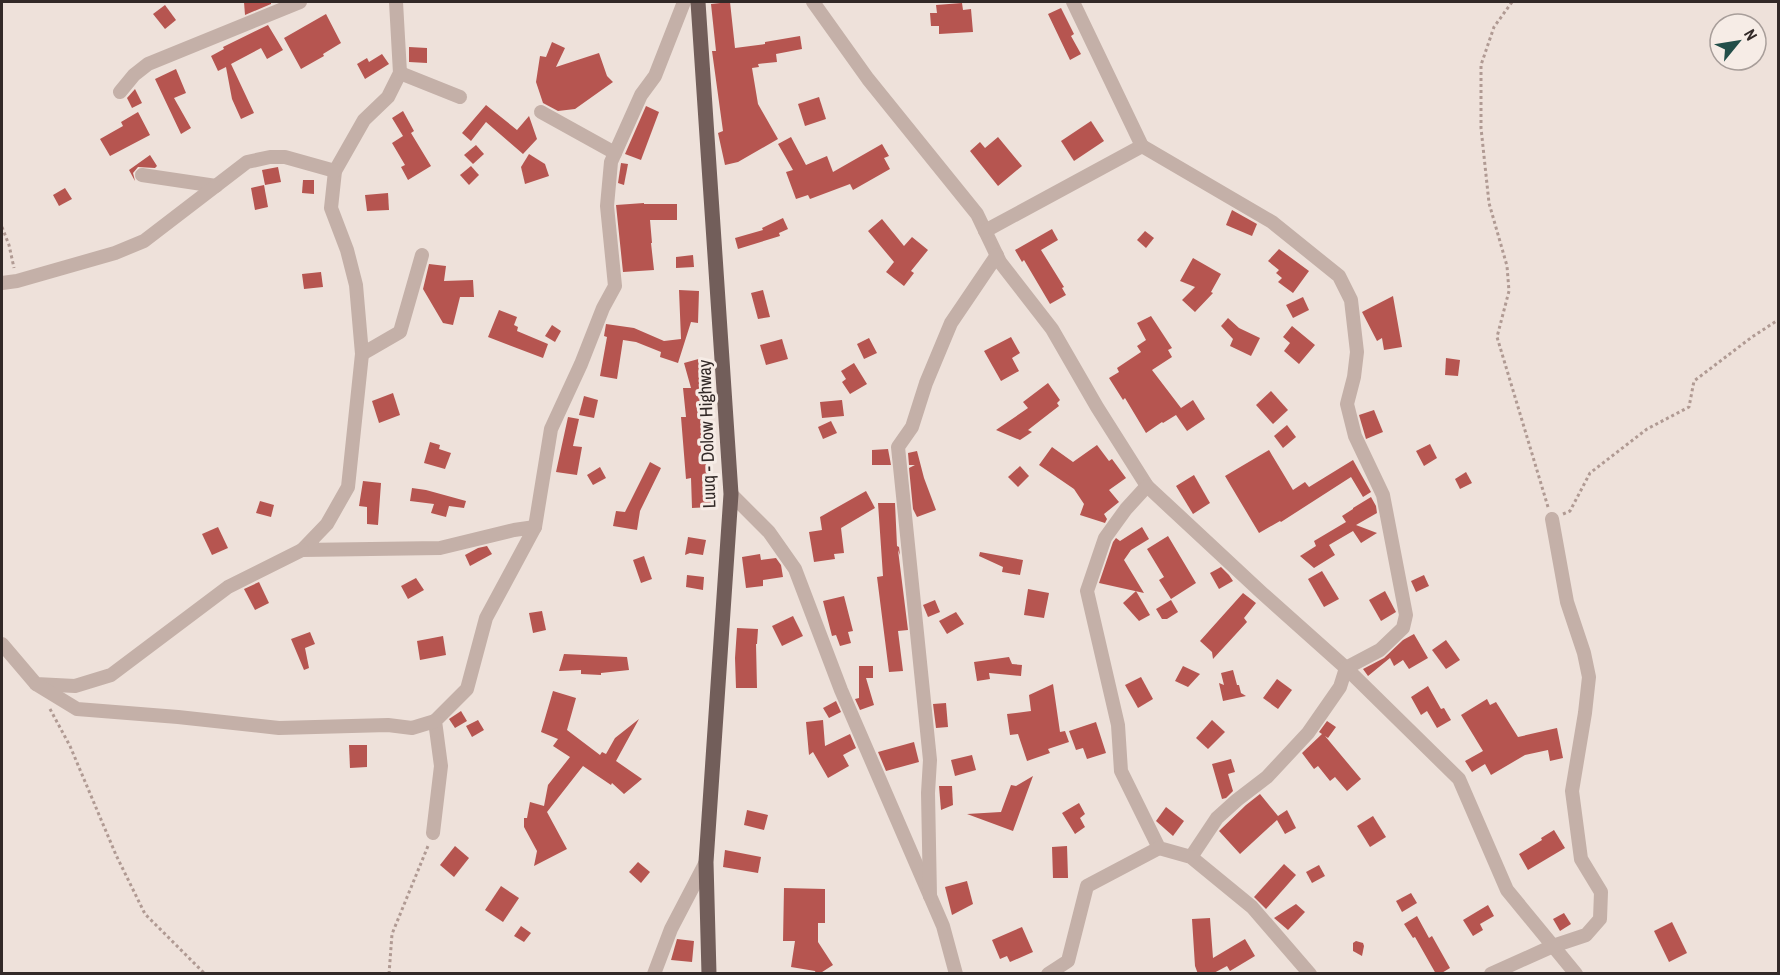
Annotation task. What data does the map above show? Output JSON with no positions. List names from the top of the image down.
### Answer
{
  "streets": {
    "main road": ["Luuq - Dolow Highway"]
  },
  "north": "top right"
}
